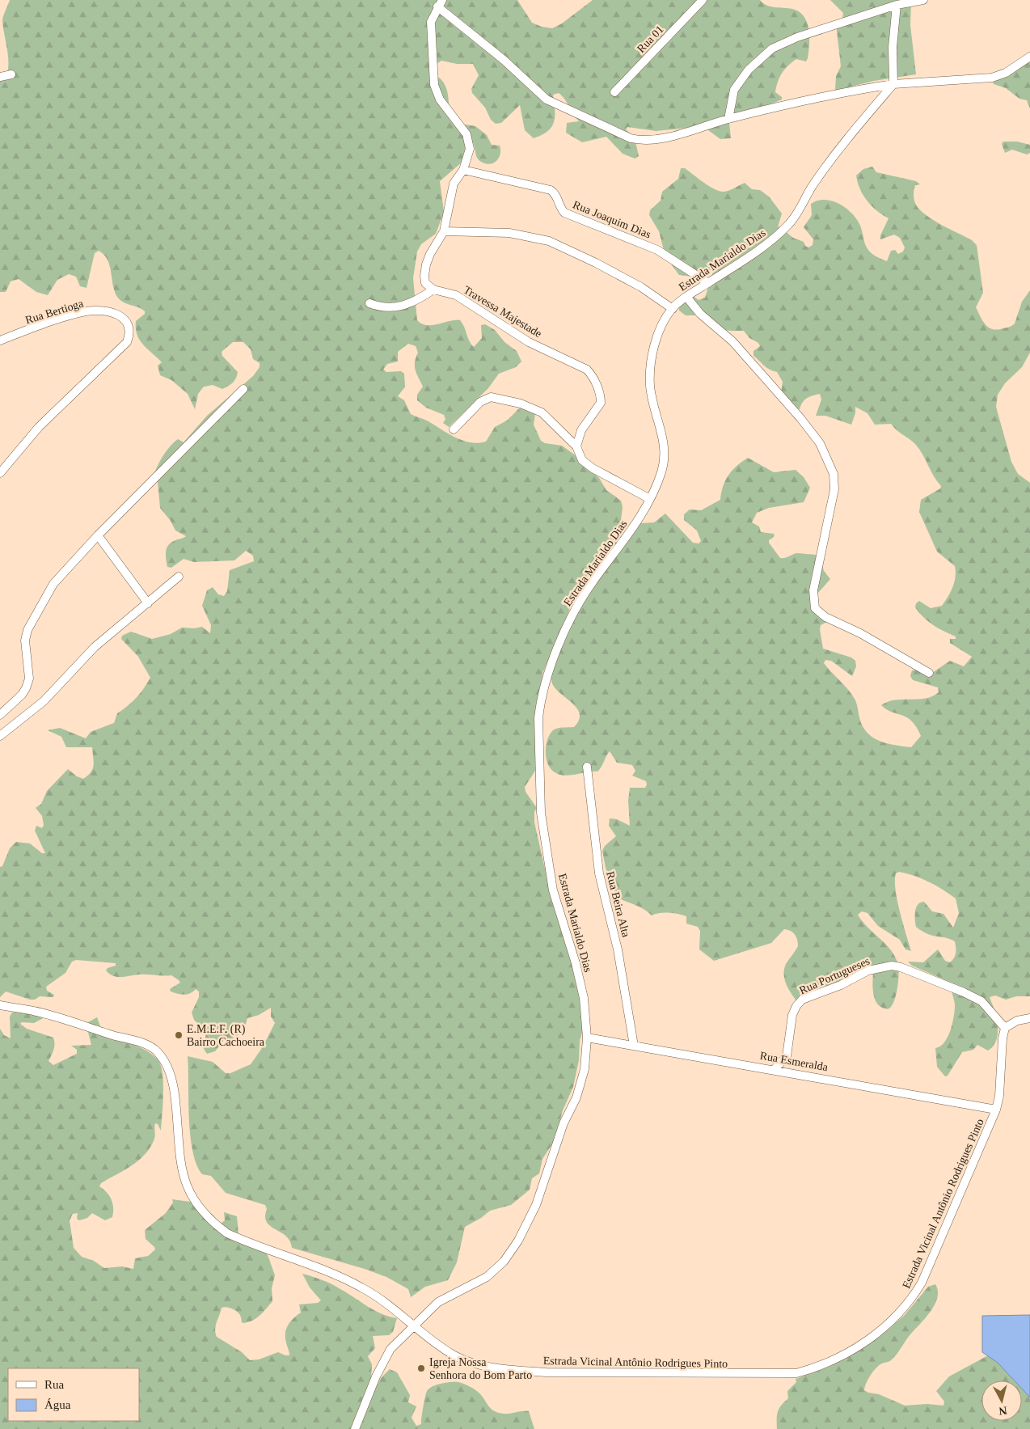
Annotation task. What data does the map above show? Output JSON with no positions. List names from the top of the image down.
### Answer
{
  "streets": {
    "street": [
      "Rua 01",
      "Rua Joaquim Dias",
      "Estrada Marialdo Dias",
      "Rua Bertioga",
      "Travessa Majestade",
      "Rua Beira Alta",
      "Rua Portugueses",
      "Rua Esmeralda",
      "Estrada Vicinal Antônio Rodrigues Pinto"
    ]
  },
  "crossings": [
    ["Rua Joaquim Dias", "Estrada Marialdo Dias"],
    ["Estrada Marialdo Dias", "Rua Esmeralda"],
    ["Estrada Marialdo Dias", "Estrada Vicinal Antônio Rodrigues Pinto"],
    ["Rua Beira Alta", "Rua Esmeralda"],
    ["Rua Portugueses", "Rua Esmeralda"],
    ["Rua Portugueses", "Estrada Vicinal Antônio Rodrigues Pinto"],
    ["Rua Esmeralda", "Estrada Vicinal Antônio Rodrigues Pinto"]
  ],
  "places": ["E.M.E.F. (R) Bairro Cachoeira", "Igreja Nossa Senhora do Bom Parto"],
  "legend": ["Rua", "Água"],
  "north": "bottom"
}
